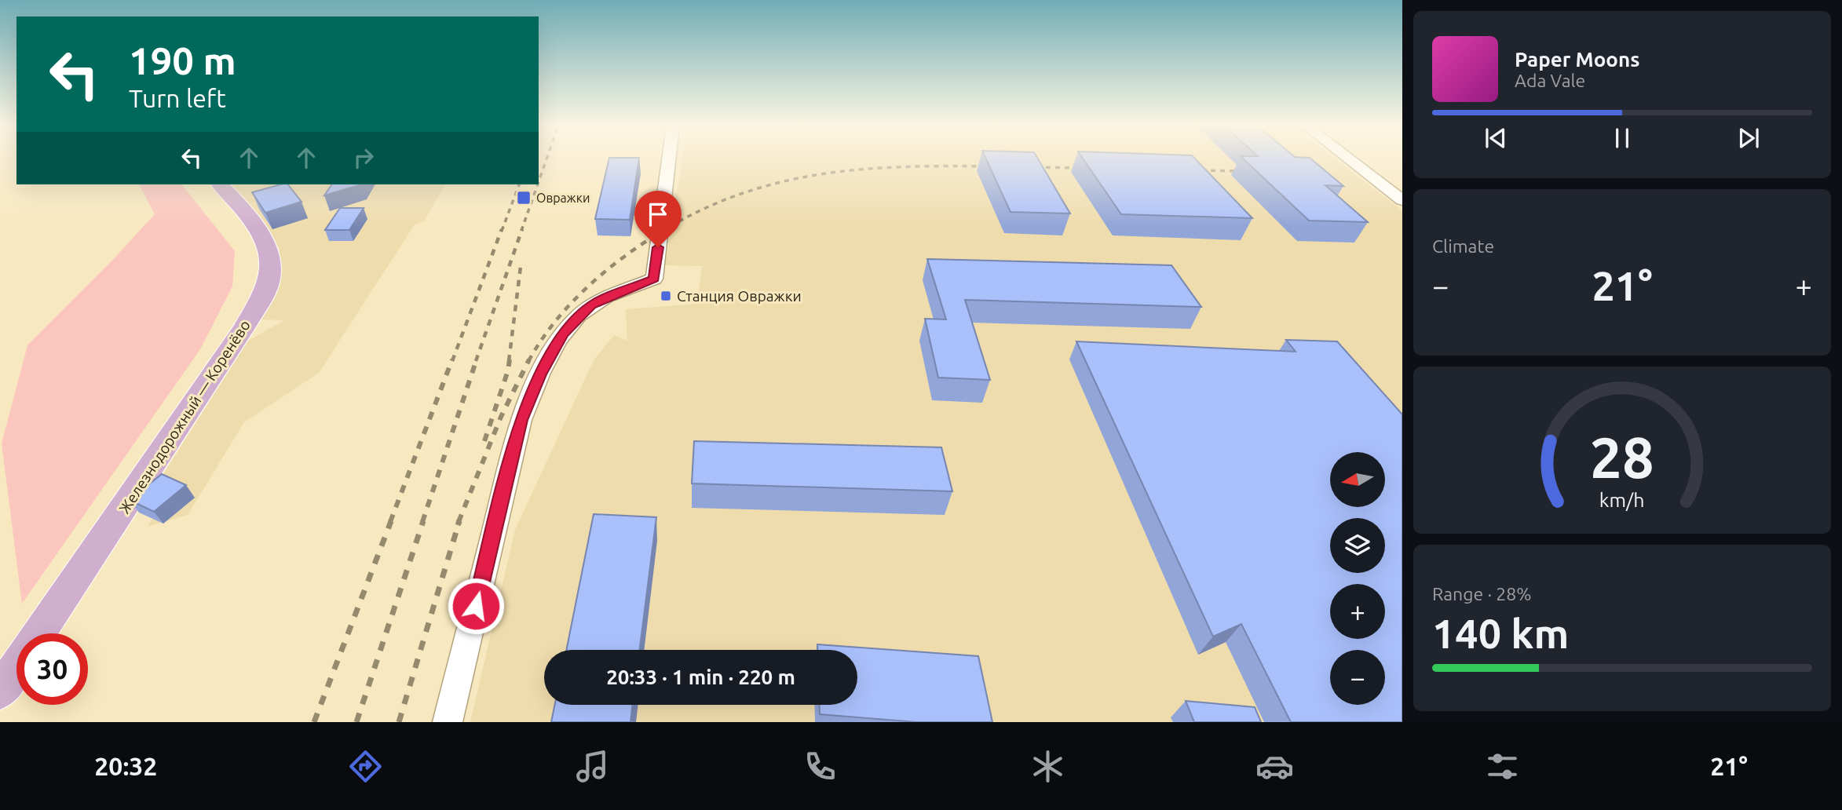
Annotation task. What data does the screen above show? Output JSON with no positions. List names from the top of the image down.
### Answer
{
  "streets": {
    "main road": ["Железнодорожный — Коренёво"]
  },
  "places": {
    "transit": ["Овражки", "Станция Овражки"]
  },
  "north": "left",
  "page": {
    "turn": ["190 m", "Turn left"],
    "song": ["Paper Moons", "Ada Vale"],
    "tile": [
      "Climate",
      ["Range · 28%", "140 km"]
    ],
    "heat": ["−", "21°", "+"],
    "map_buttons": ["+", "−"],
    "limit": "30",
    "trip": "20:33 · 1 min · 220 m",
    "tabs": ["20:32", "21°"],
    "gauge": ["28", "km/h"]
  }
}
